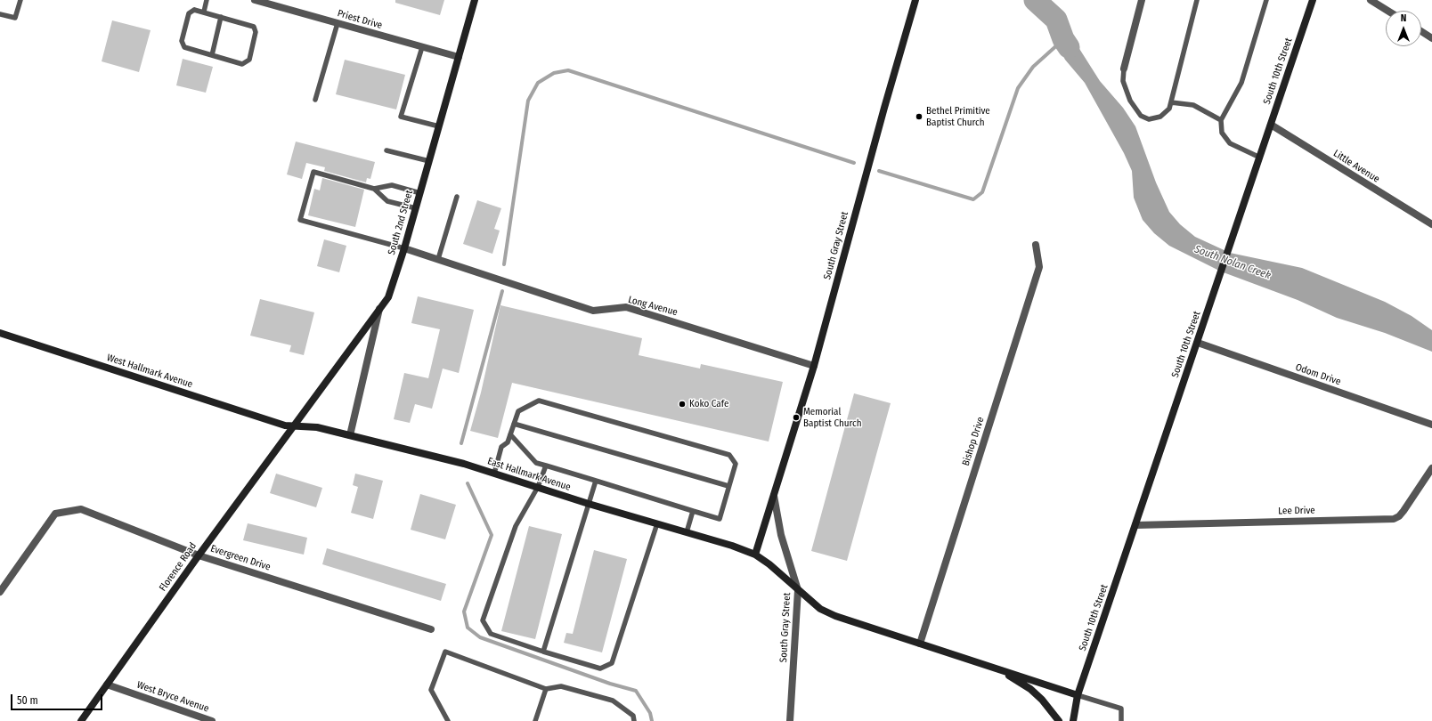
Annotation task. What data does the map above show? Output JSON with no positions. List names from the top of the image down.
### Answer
{
  "streets": {
    "street": [
      "Priest Drive",
      "South 10th Street",
      "Little Avenue",
      "South 2nd Street",
      "South Gray Street",
      "Long Avenue",
      "West Hallmark Avenue",
      "Odom Drive",
      "Bishop Drive",
      "East Hallmark Avenue",
      "Lee Drive",
      "Evergreen Drive",
      "Florence Road",
      "West Bryce Avenue"
    ]
  },
  "crossings": [
    ["Priest Drive", "South 2nd Street"],
    ["South 10th Street", "Little Avenue"],
    ["South 10th Street", "Odom Drive"],
    ["South 10th Street", "Lee Drive"],
    ["South 2nd Street", "Long Avenue"],
    ["South 2nd Street", "West Hallmark Avenue"],
    ["South 2nd Street", "East Hallmark Avenue"],
    ["South 2nd Street", "Florence Road"],
    ["South Gray Street", "Long Avenue"],
    ["South Gray Street", "East Hallmark Avenue"],
    ["West Hallmark Avenue", "East Hallmark Avenue"],
    ["West Hallmark Avenue", "Florence Road"],
    ["Bishop Drive", "East Hallmark Avenue"],
    ["East Hallmark Avenue", "Florence Road"],
    ["Evergreen Drive", "Florence Road"],
    ["Florence Road", "West Bryce Avenue"]
  ],
  "water": ["South Nolan Creek"],
  "places": ["Bethel Primitive Baptist Church", "Koko Cafe", "Memorial Baptist Church"],
  "scale_bar": "50 m",
  "north": "top"
}
